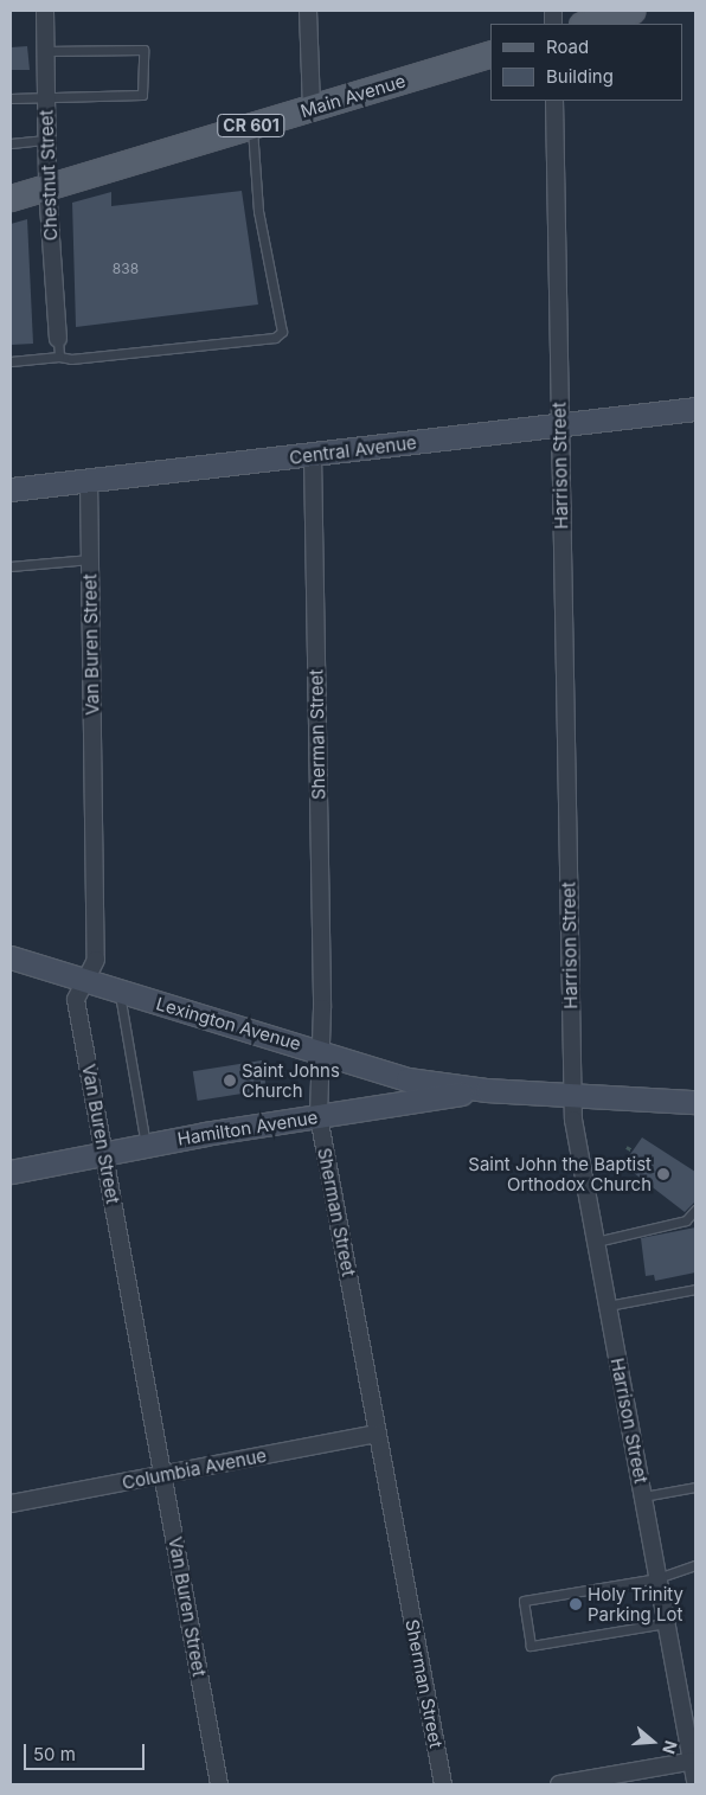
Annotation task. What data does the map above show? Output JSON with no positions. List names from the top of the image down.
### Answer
{
  "streets": {
    "main road": [
      "Main Avenue",
      "CR 601",
      "Central Avenue",
      "Lexington Avenue",
      "Hamilton Avenue"
    ],
    "street": [
      "Chestnut Street",
      "Harrison Street",
      "Van Buren Street",
      "Sherman Street",
      "Columbia Avenue"
    ]
  },
  "crossings": [
    ["Main Avenue", "Chestnut Street"],
    ["Central Avenue", "Harrison Street"],
    ["Central Avenue", "Van Buren Street"],
    ["Central Avenue", "Sherman Street"],
    ["Harrison Street", "Lexington Avenue"],
    ["Van Buren Street", "Lexington Avenue"],
    ["Van Buren Street", "Hamilton Avenue"],
    ["Van Buren Street", "Columbia Avenue"],
    ["Sherman Street", "Lexington Avenue"],
    ["Sherman Street", "Hamilton Avenue"],
    ["Sherman Street", "Columbia Avenue"],
    ["Lexington Avenue", "Hamilton Avenue"]
  ],
  "places": ["Saint Johns Church", "Saint John the Baptist Orthodox Church", "Holy Trinity Parking Lot"],
  "house_numbers": ["838"],
  "legend": ["Road", "Building"],
  "scale_bar": "50 m",
  "north": "right"
}
